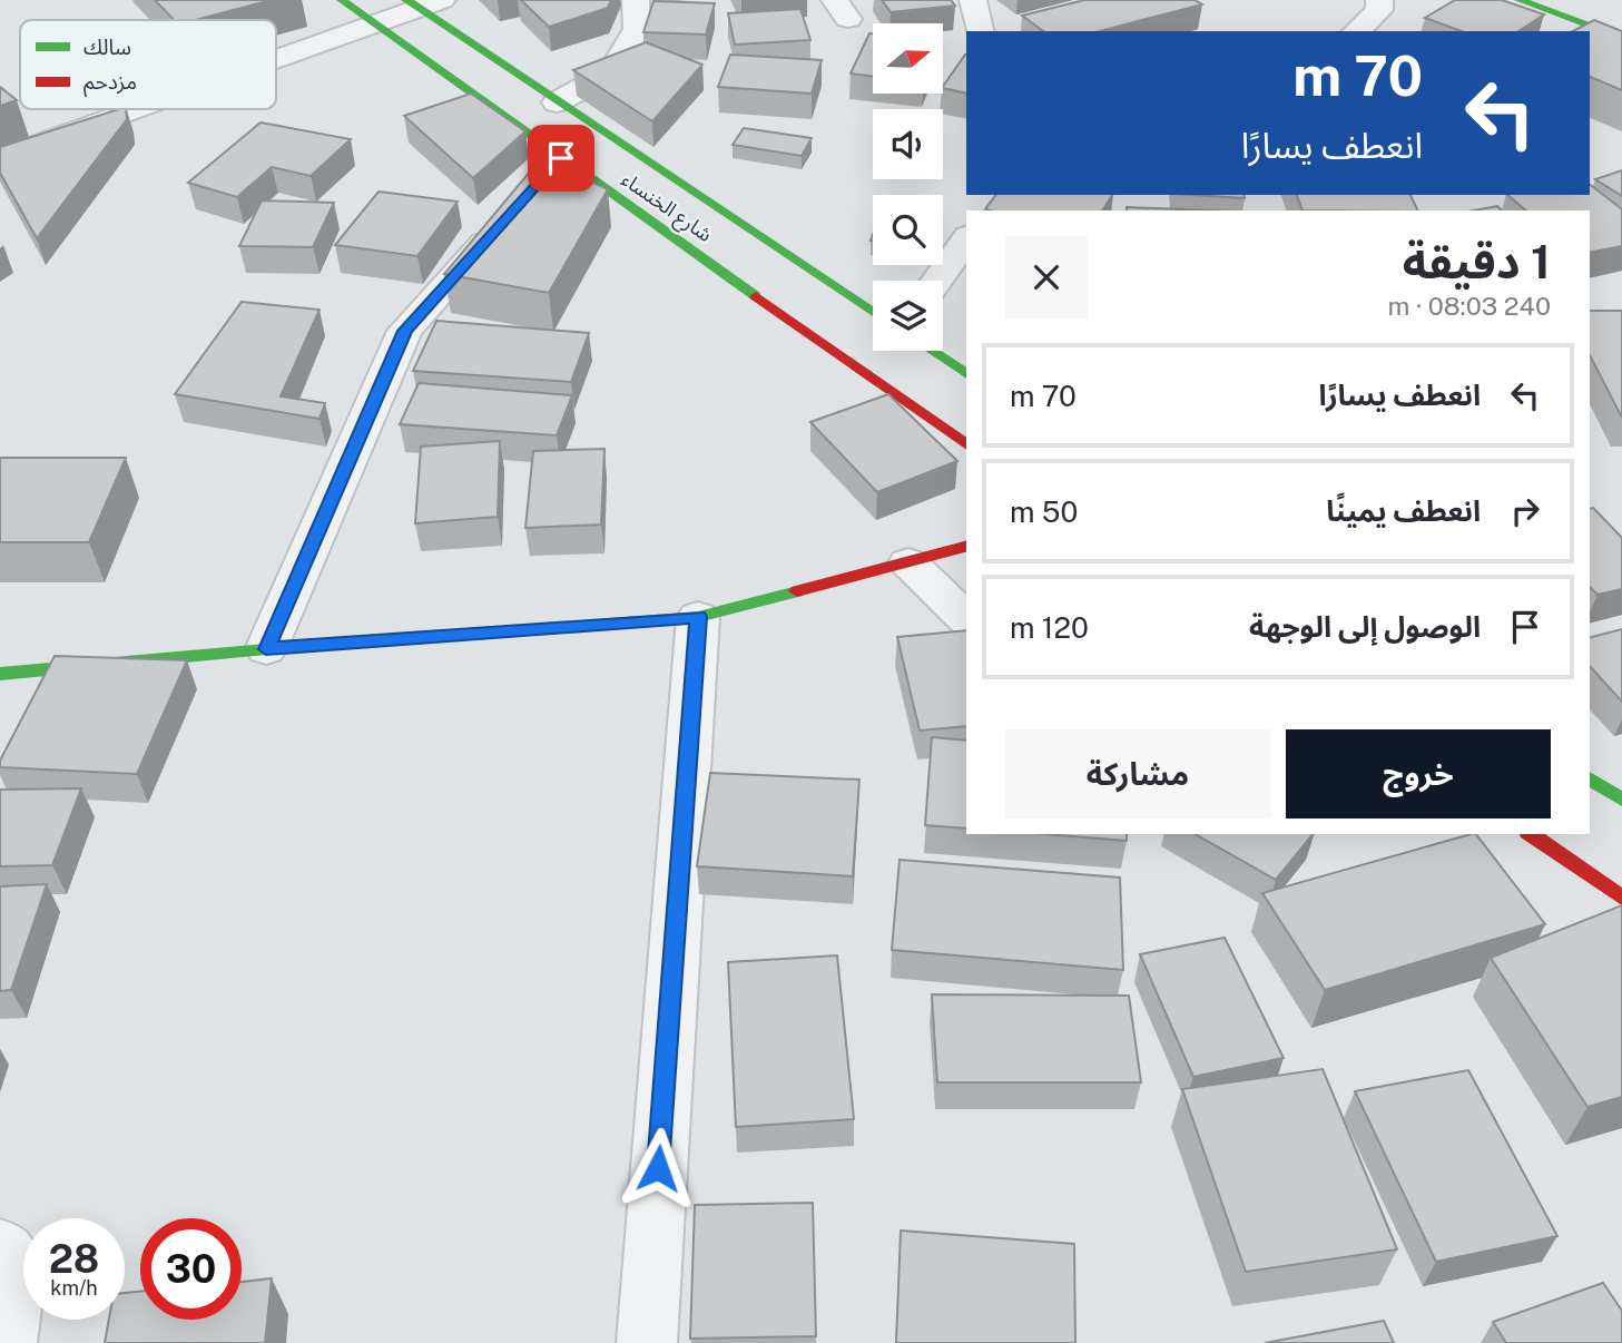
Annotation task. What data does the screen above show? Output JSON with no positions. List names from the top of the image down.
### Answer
{
  "streets": {
    "street": ["شارع الخنساء"]
  },
  "legend": ["سالك", "مزدحم"],
  "north": "right",
  "page": {
    "turn": ["70 m", "انعطف يسارًا"],
    "heading": ["1 دقيقة", "240 m · 08:03"],
    "list": [
      {
        "name": "انعطف يسارًا",
        "value": "70 m"
      },
      {
        "name": "انعطف يمينًا",
        "value": "50 m"
      },
      {
        "name": "الوصول إلى الوجهة",
        "value": "120 m"
      }
    ],
    "buttons": ["خروج", "مشاركة"],
    "speed": "28 km/h",
    "limit": "30"
  }
}
